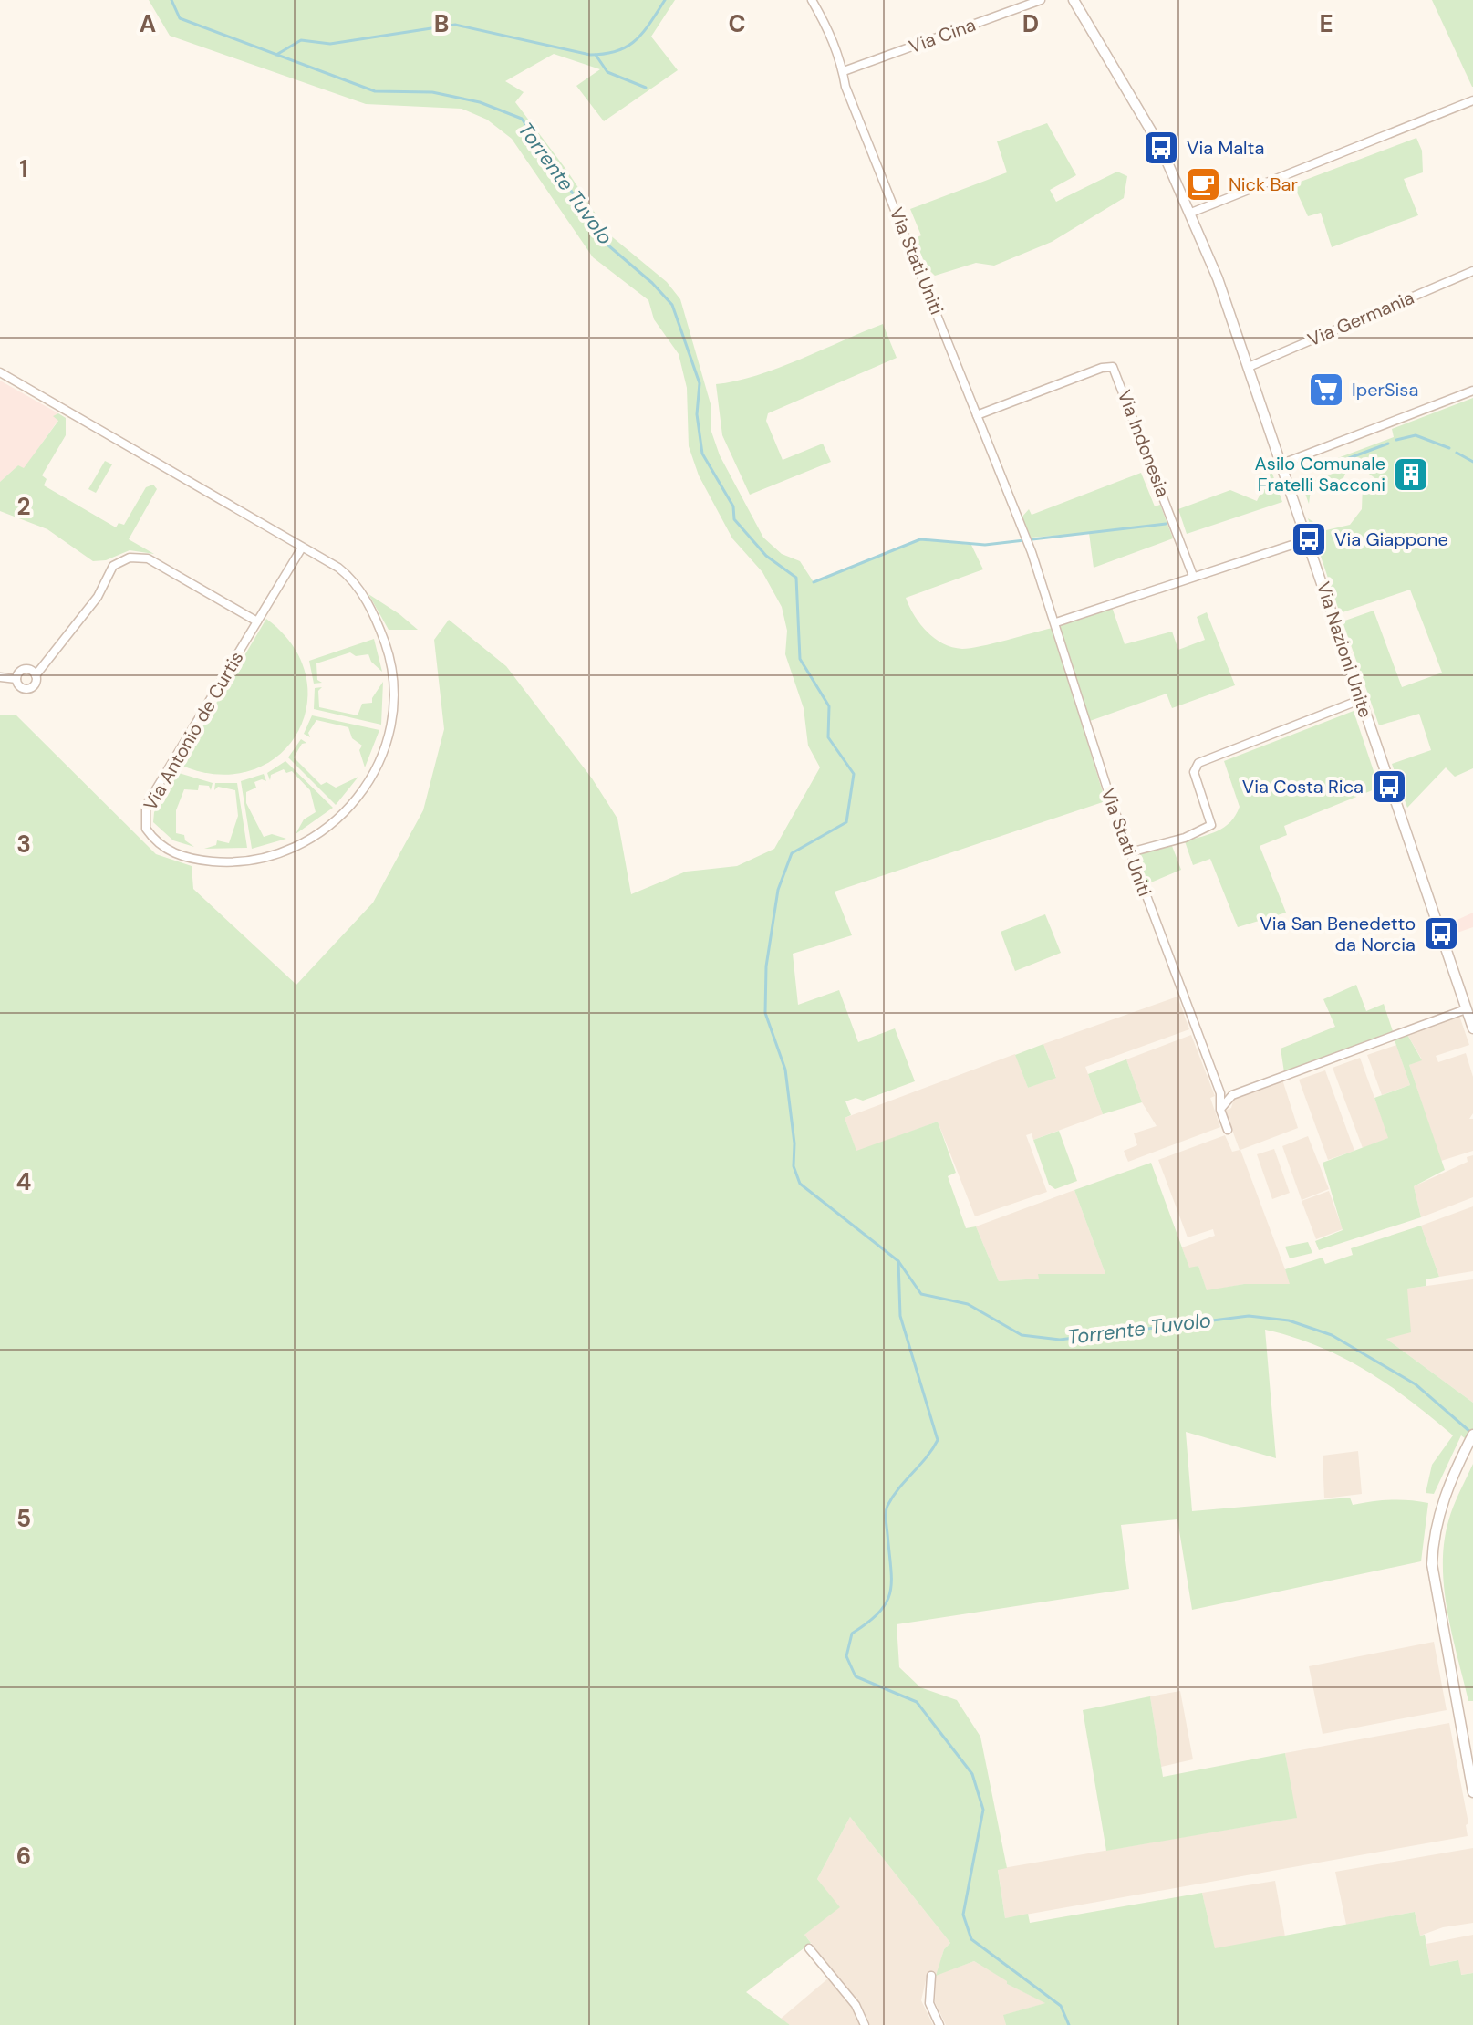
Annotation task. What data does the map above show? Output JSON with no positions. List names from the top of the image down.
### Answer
{
  "streets": {
    "street": [
      "Via Cina",
      "Via Stati Uniti",
      "Via Germania",
      "Via Indonesia",
      "Via Nazioni Unite",
      "Via Antonio de Curtis"
    ]
  },
  "crossings": [
    ["Via Cina", "Via Stati Uniti"],
    ["Via Stati Uniti", "Via Indonesia"],
    ["Via Germania", "Via Nazioni Unite"]
  ],
  "water": ["Torrente Tuvolo"],
  "places": {
    "bus stop": [
      "Via Malta",
      "Via Giappone",
      "Via Costa Rica",
      "Via San Benedetto da Norcia"
    ],
    "cafe": ["Nick Bar"],
    "supermarket": ["IperSisa"],
    "building": ["Asilo Comunale Fratelli Sacconi"]
  },
  "grid": {
    "columns": [
      "A",
      "B",
      "C",
      "D",
      "E"
    ],
    "rows": [
      "1",
      "2",
      "3",
      "4",
      "5",
      "6"
    ]
  }
}
